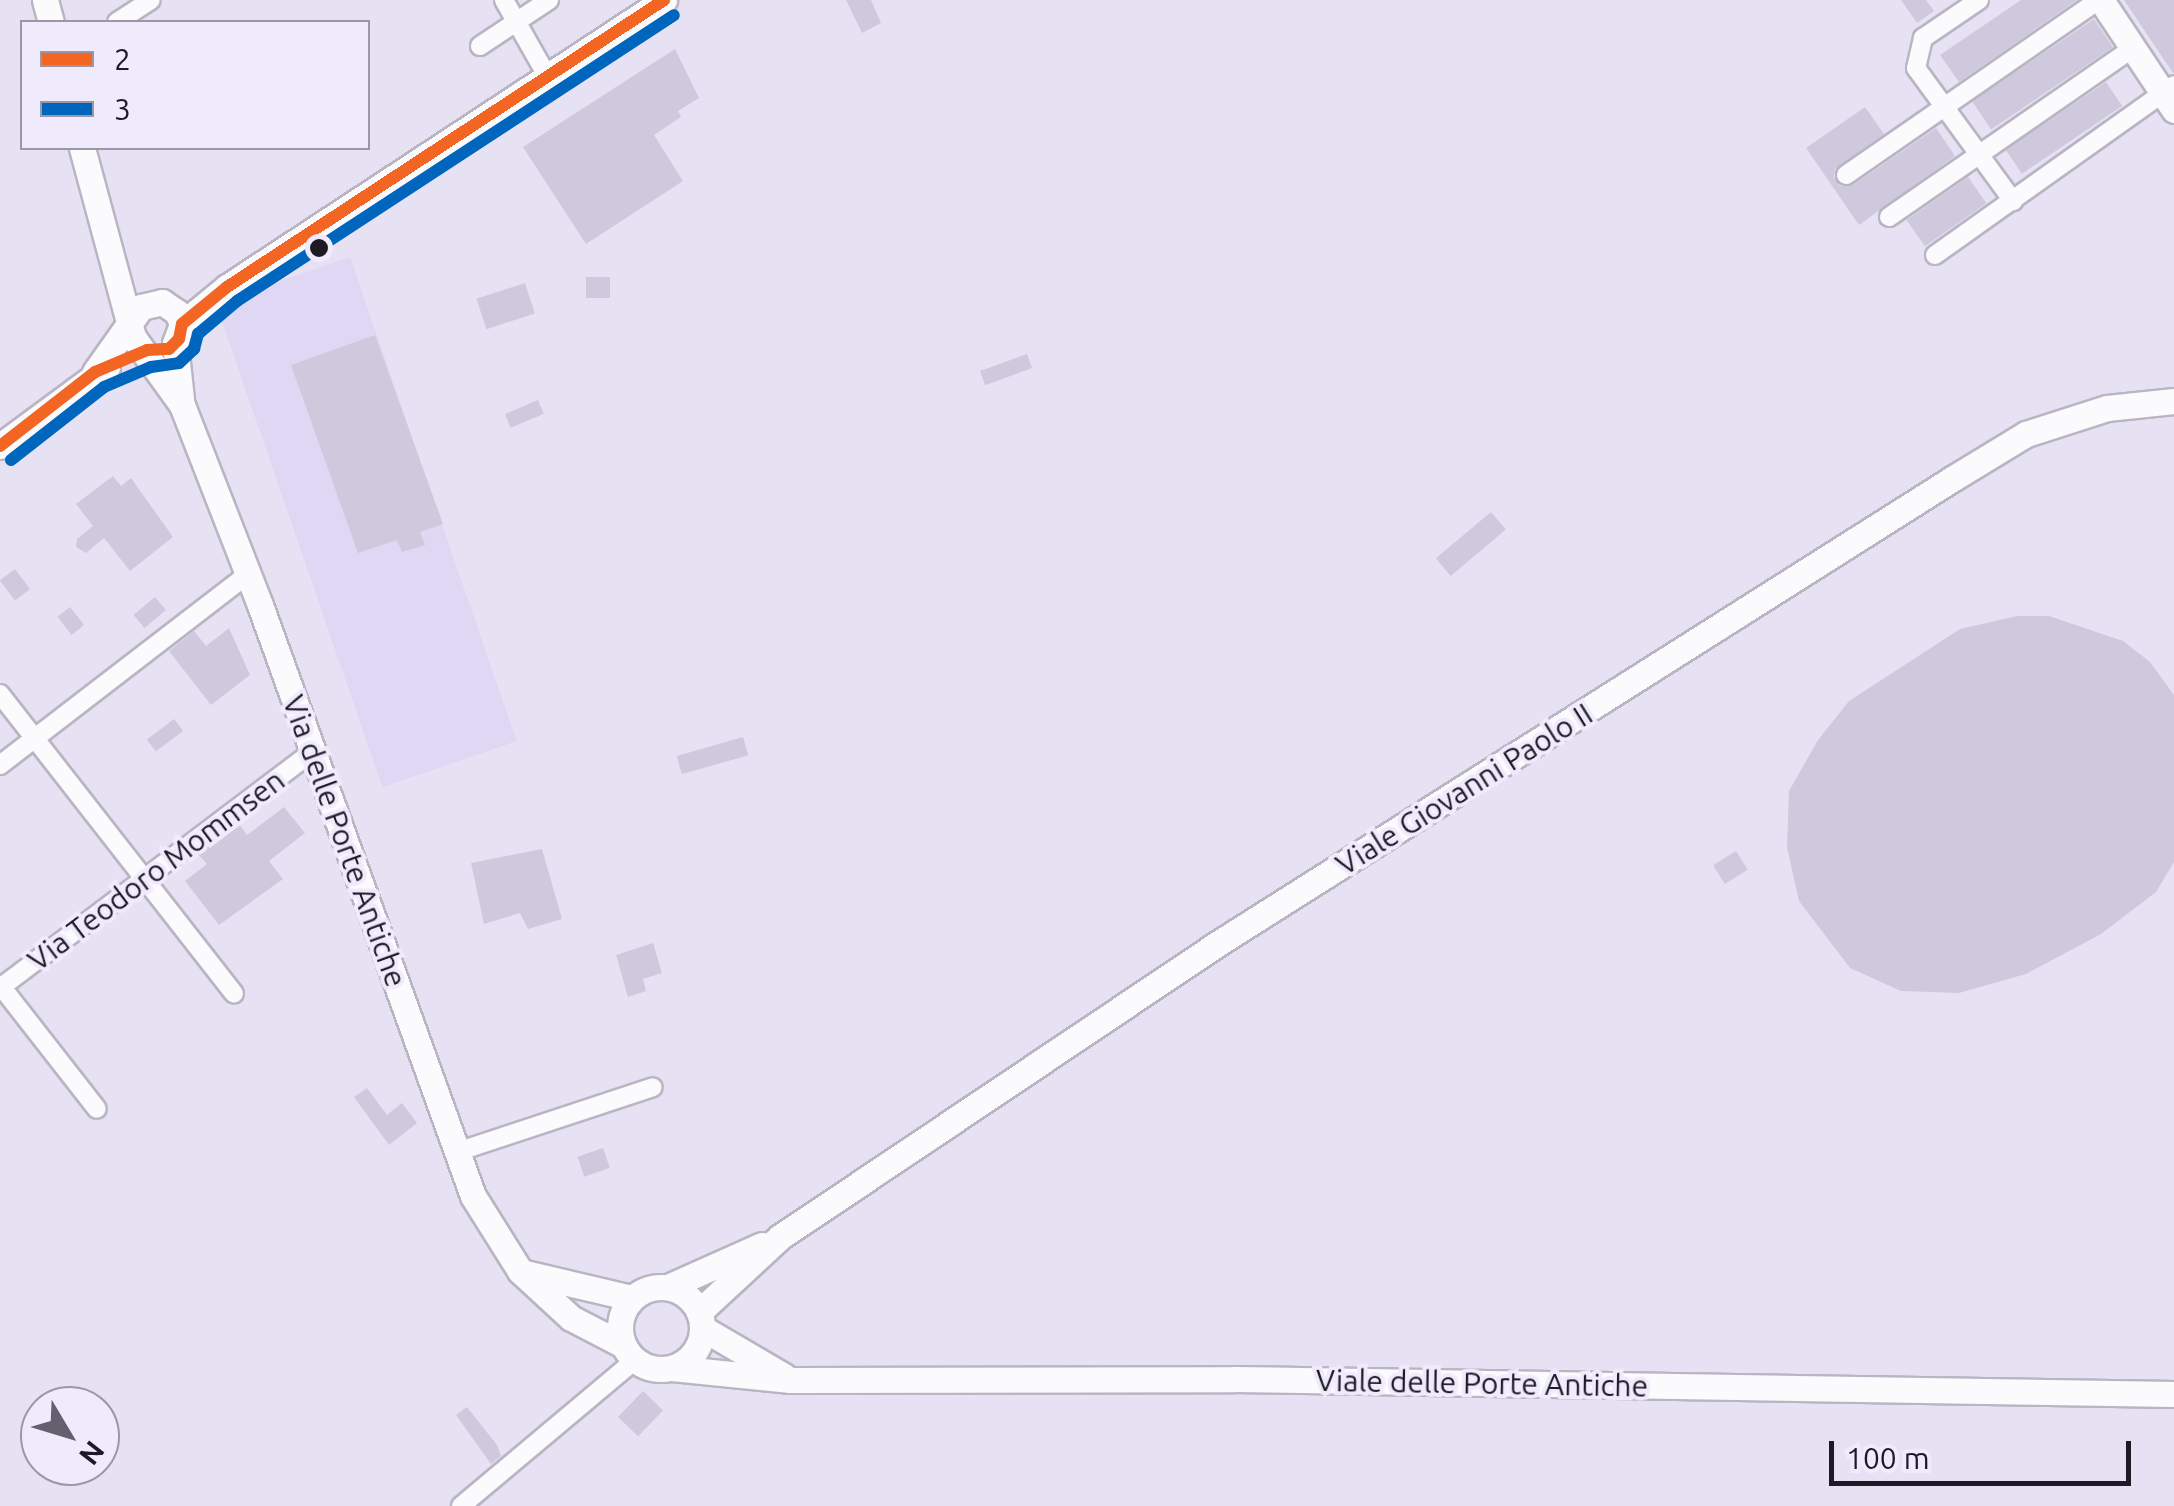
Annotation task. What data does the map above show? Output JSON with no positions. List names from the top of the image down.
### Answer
{
  "streets": {
    "main road": ["Viale Giovanni Paolo II", "Via delle Porte Antiche", "Viale delle Porte Antiche"],
    "street": ["Via Teodoro Mommsen"]
  },
  "crossings": [
    ["Via delle Porte Antiche", "Via Teodoro Mommsen"],
    ["Via delle Porte Antiche", "Viale delle Porte Antiche"]
  ],
  "lines": ["transit line 2", "transit line 3"],
  "legend": ["2", "3"],
  "scale_bar": "100 m",
  "north": "bottom right"
}
